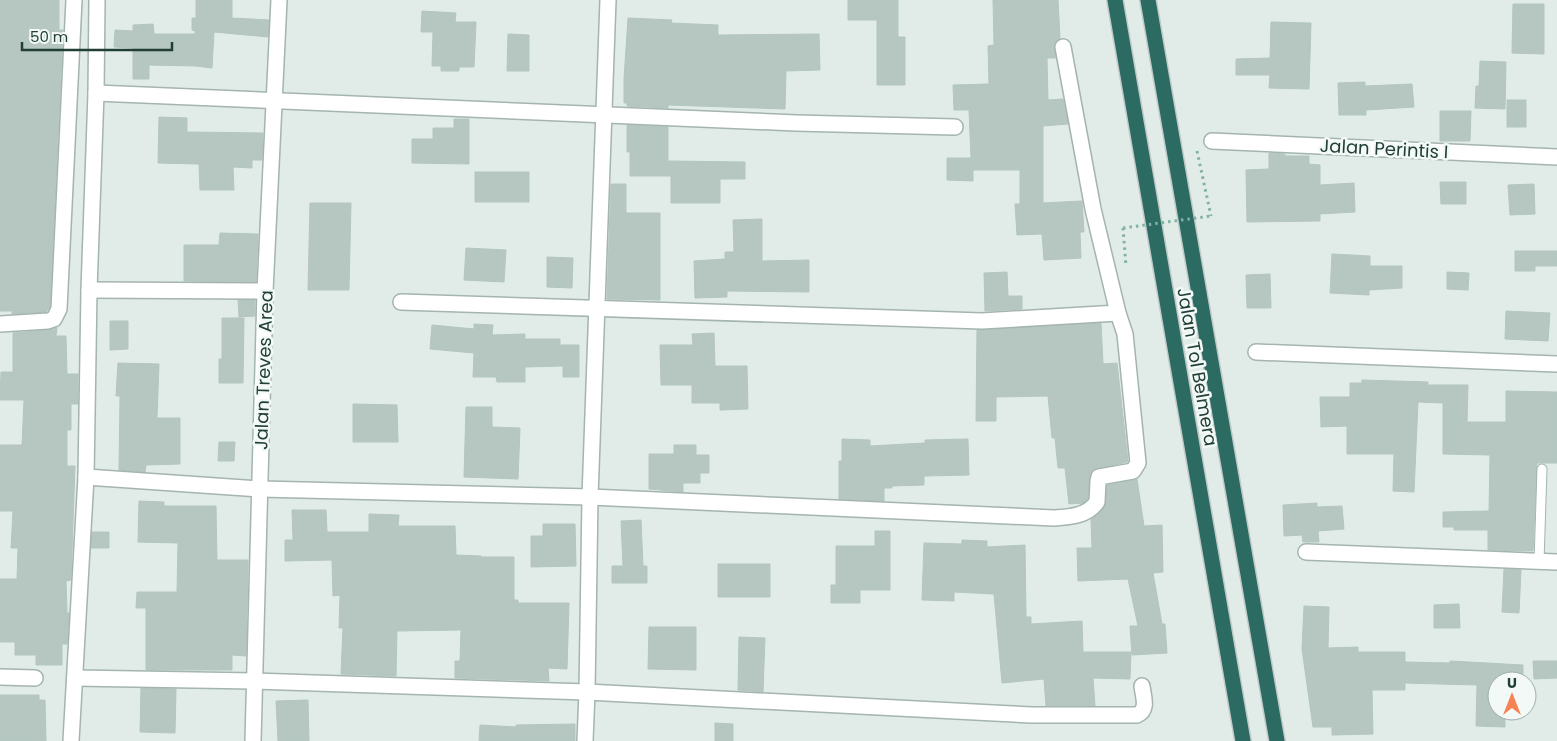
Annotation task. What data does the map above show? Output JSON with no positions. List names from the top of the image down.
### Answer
{
  "streets": {
    "highway": ["Jalan Tol Belmera"],
    "street": ["Jalan Perintis I", "Jalan Treves Area"]
  },
  "scale_bar": "50 m",
  "north": "top"
}
